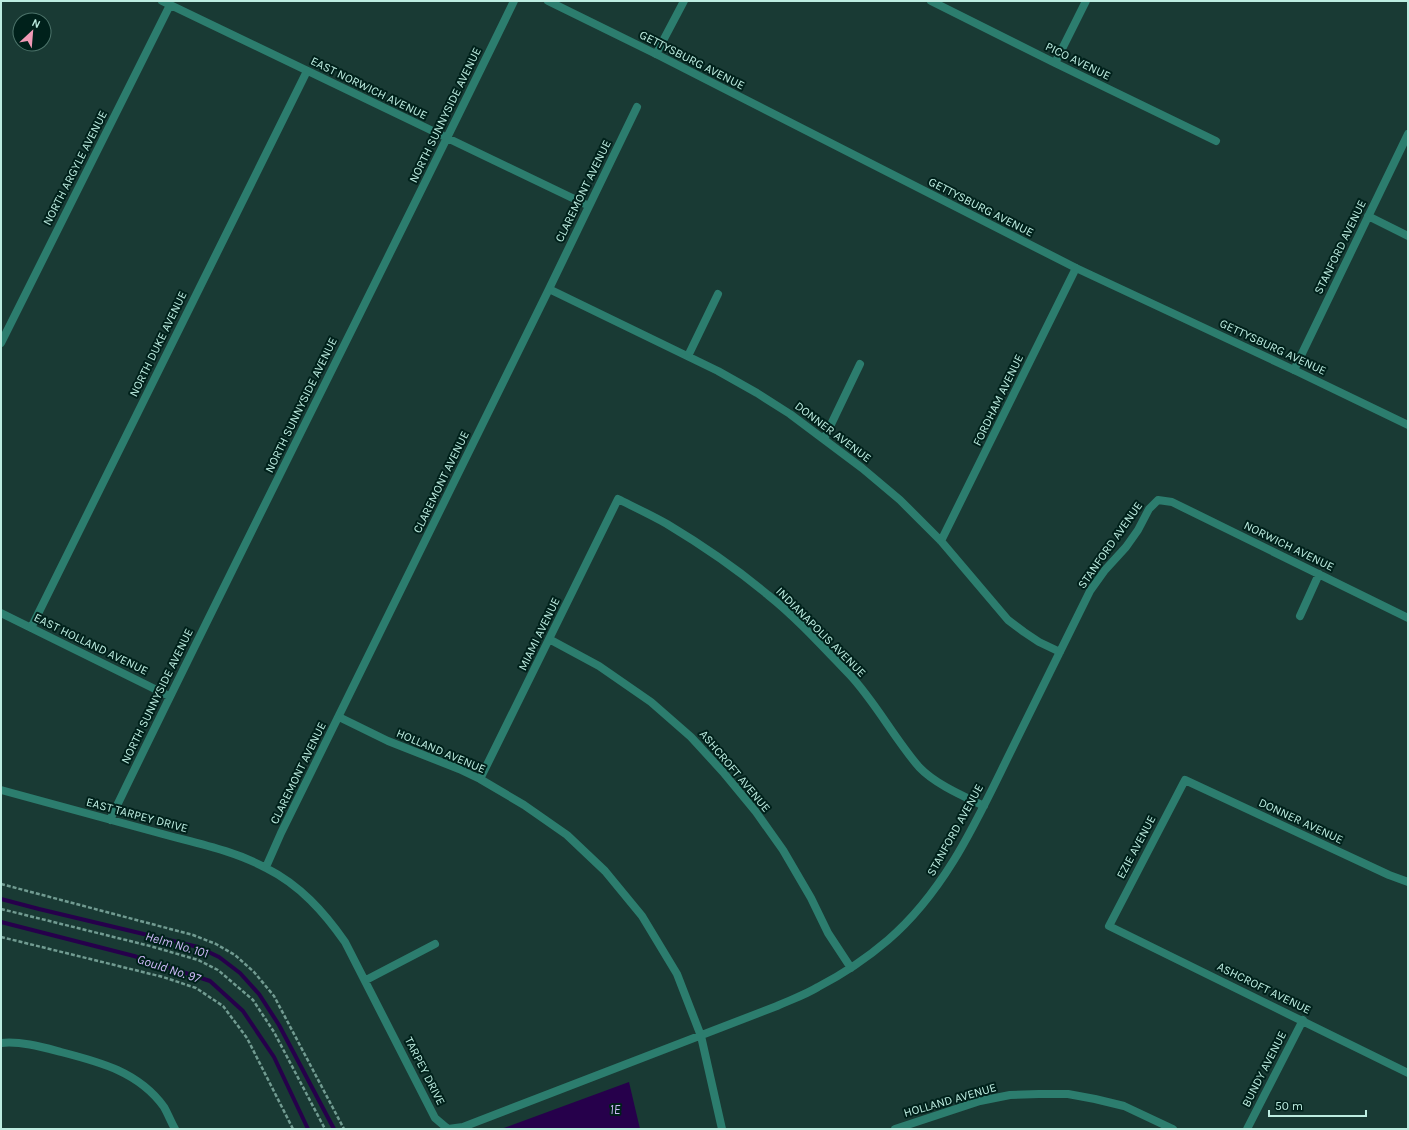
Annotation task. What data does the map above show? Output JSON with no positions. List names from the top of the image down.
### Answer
{
  "streets": {
    "street": [
      "GETTYSBURG AVENUE",
      "PICO AVENUE",
      "EAST NORWICH AVENUE",
      "NORTH SUNNYSIDE AVENUE",
      "NORTH ARGYLE AVENUE",
      "CLAREMONT AVENUE",
      "STANFORD AVENUE",
      "NORTH DUKE AVENUE",
      "FORDHAM AVENUE",
      "DONNER AVENUE",
      "NORWICH AVENUE",
      "INDIANAPOLIS AVENUE",
      "MIAMI AVENUE",
      "EAST HOLLAND AVENUE",
      "HOLLAND AVENUE",
      "ASHCROFT AVENUE",
      "EAST TARPEY DRIVE",
      "EZIE AVENUE",
      "BUNDY AVENUE",
      "TARPEY DRIVE"
    ]
  },
  "crossings": [
    ["GETTYSBURG AVENUE", "STANFORD AVENUE"],
    ["GETTYSBURG AVENUE", "FORDHAM AVENUE"],
    ["EAST NORWICH AVENUE", "NORTH SUNNYSIDE AVENUE"],
    ["EAST NORWICH AVENUE", "NORTH ARGYLE AVENUE"],
    ["EAST NORWICH AVENUE", "CLAREMONT AVENUE"],
    ["EAST NORWICH AVENUE", "NORTH DUKE AVENUE"],
    ["NORTH SUNNYSIDE AVENUE", "EAST HOLLAND AVENUE"],
    ["NORTH SUNNYSIDE AVENUE", "EAST TARPEY DRIVE"],
    ["CLAREMONT AVENUE", "DONNER AVENUE"],
    ["CLAREMONT AVENUE", "HOLLAND AVENUE"],
    ["CLAREMONT AVENUE", "EAST TARPEY DRIVE"],
    ["CLAREMONT AVENUE", "TARPEY DRIVE"],
    ["STANFORD AVENUE", "DONNER AVENUE"],
    ["STANFORD AVENUE", "NORWICH AVENUE"],
    ["STANFORD AVENUE", "INDIANAPOLIS AVENUE"],
    ["STANFORD AVENUE", "HOLLAND AVENUE"],
    ["STANFORD AVENUE", "ASHCROFT AVENUE"],
    ["STANFORD AVENUE", "TARPEY DRIVE"],
    ["NORTH DUKE AVENUE", "EAST HOLLAND AVENUE"],
    ["FORDHAM AVENUE", "DONNER AVENUE"],
    ["DONNER AVENUE", "EZIE AVENUE"],
    ["INDIANAPOLIS AVENUE", "MIAMI AVENUE"],
    ["MIAMI AVENUE", "HOLLAND AVENUE"],
    ["MIAMI AVENUE", "ASHCROFT AVENUE"],
    ["HOLLAND AVENUE", "TARPEY DRIVE"],
    ["ASHCROFT AVENUE", "EZIE AVENUE"],
    ["ASHCROFT AVENUE", "BUNDY AVENUE"],
    ["EAST TARPEY DRIVE", "TARPEY DRIVE"]
  ],
  "water": ["Helm No. 101", "Gould No. 97", "1E"],
  "scale_bar": "50 m",
  "north": "top right"
}
